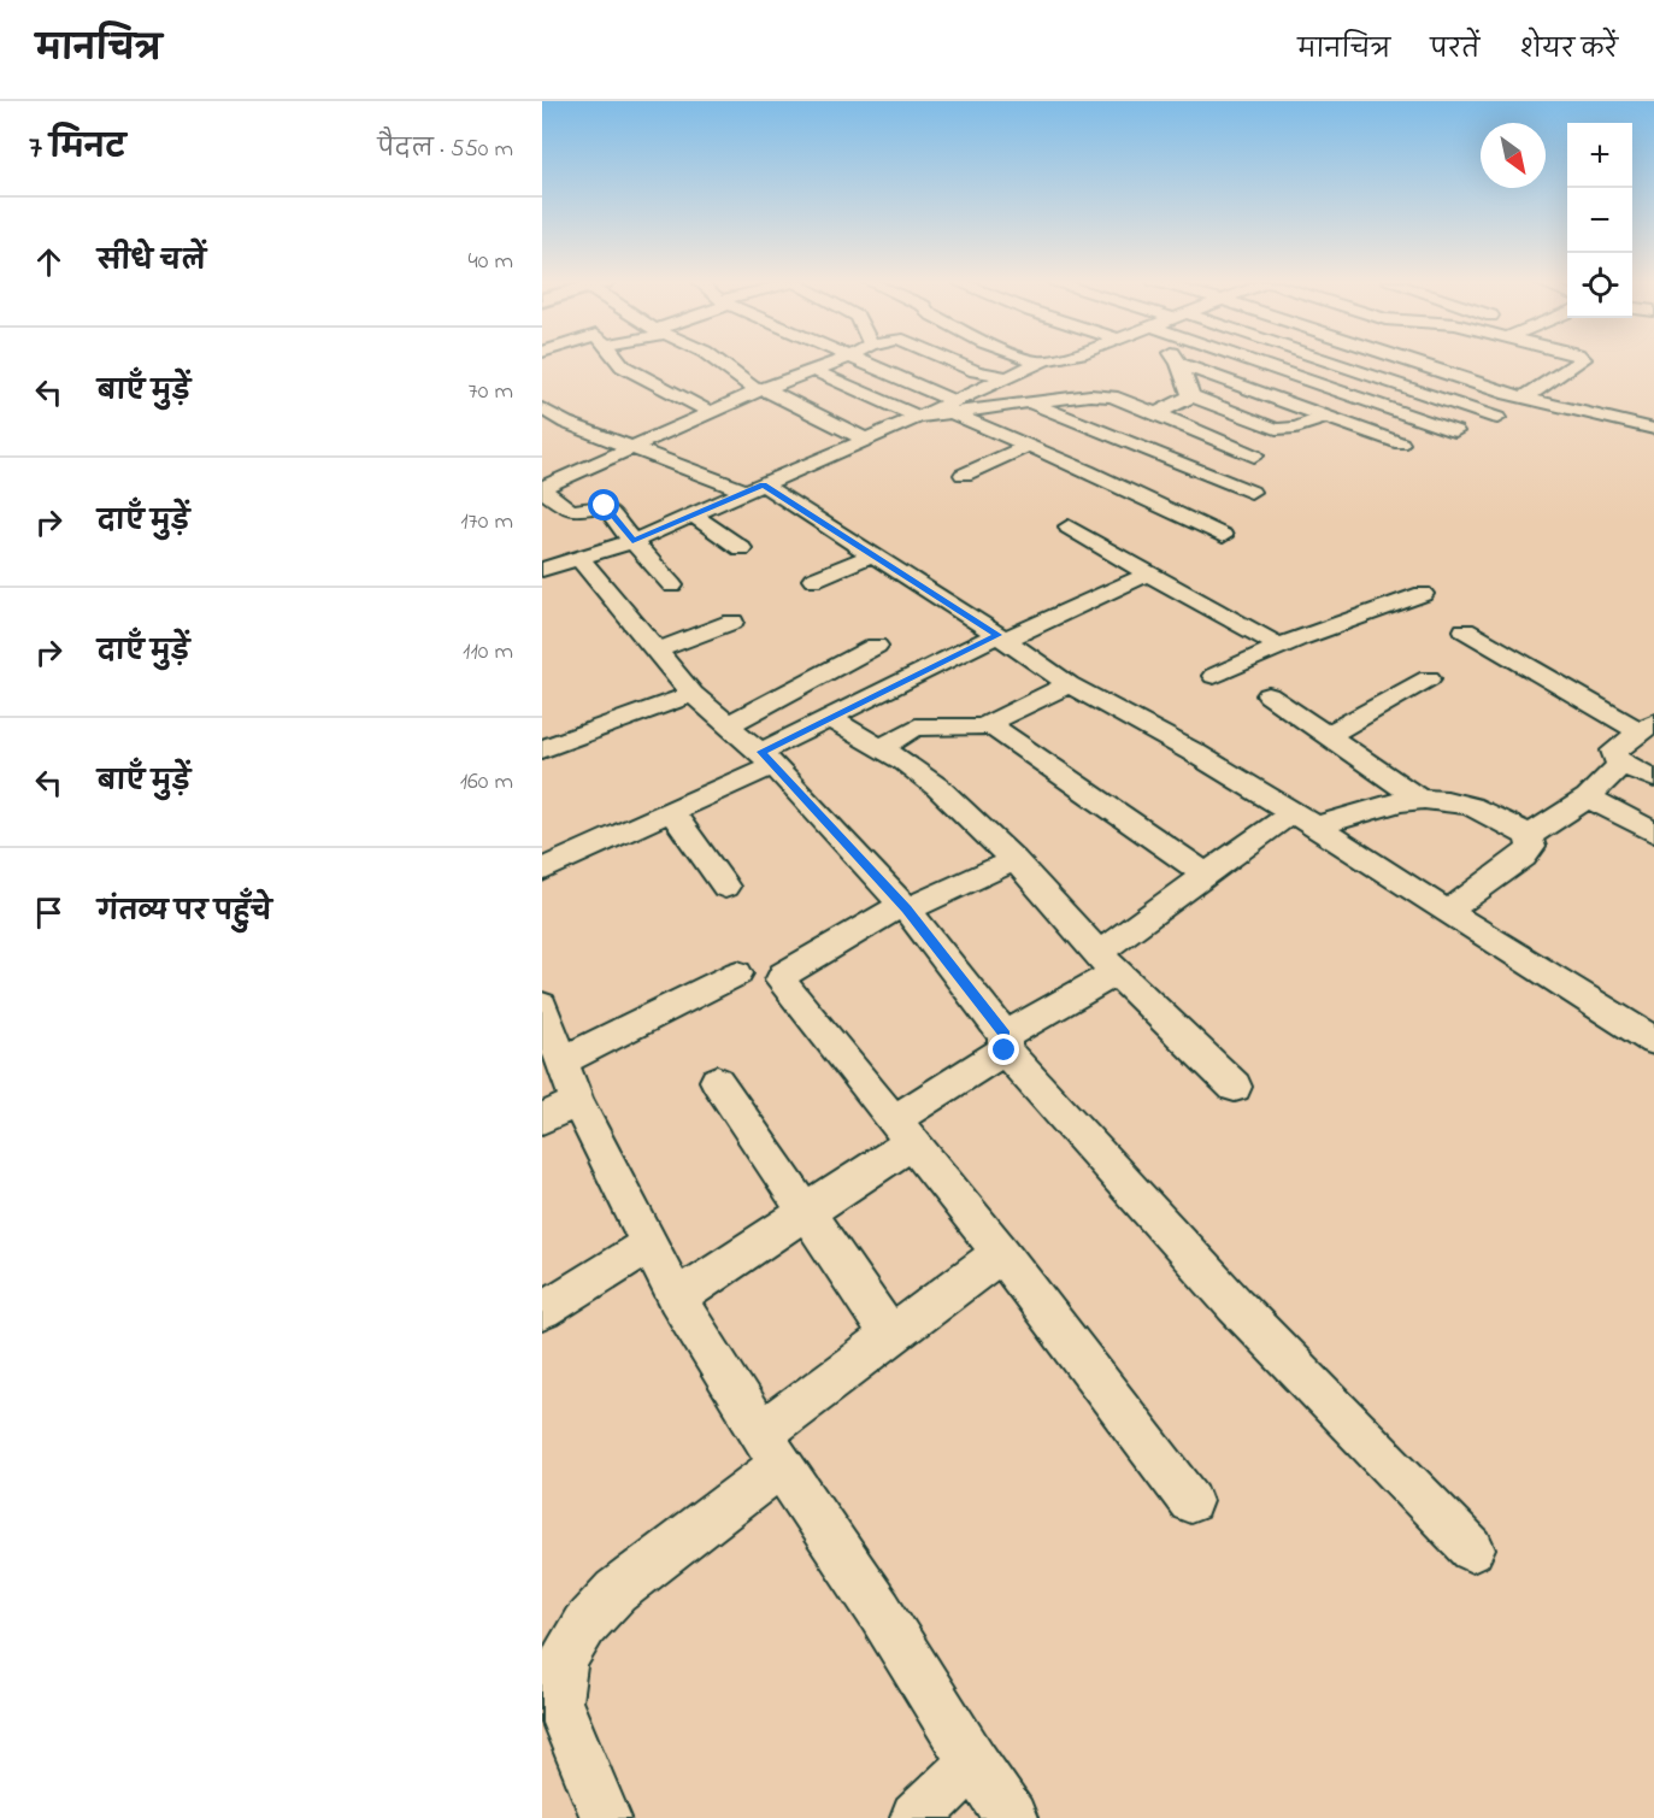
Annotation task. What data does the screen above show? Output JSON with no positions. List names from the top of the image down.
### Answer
{
  "north": "bottom right",
  "page": {
    "header": "मानचित्र",
    "nav": ["मानचित्र", "परतें", "शेयर करें"],
    "heading": ["7 मिनट", "पैदल · 550 m"],
    "map_buttons": ["+", "−"],
    "list": [
      ["सीधे चलें", "40 m"],
      ["बाएँ मुड़ें", "70 m"],
      ["दाएँ मुड़ें", "170 m"],
      ["दाएँ मुड़ें", "110 m"],
      ["बाएँ मुड़ें", "160 m"],
      "गंतव्य पर पहुँचे"
    ]
  }
}
